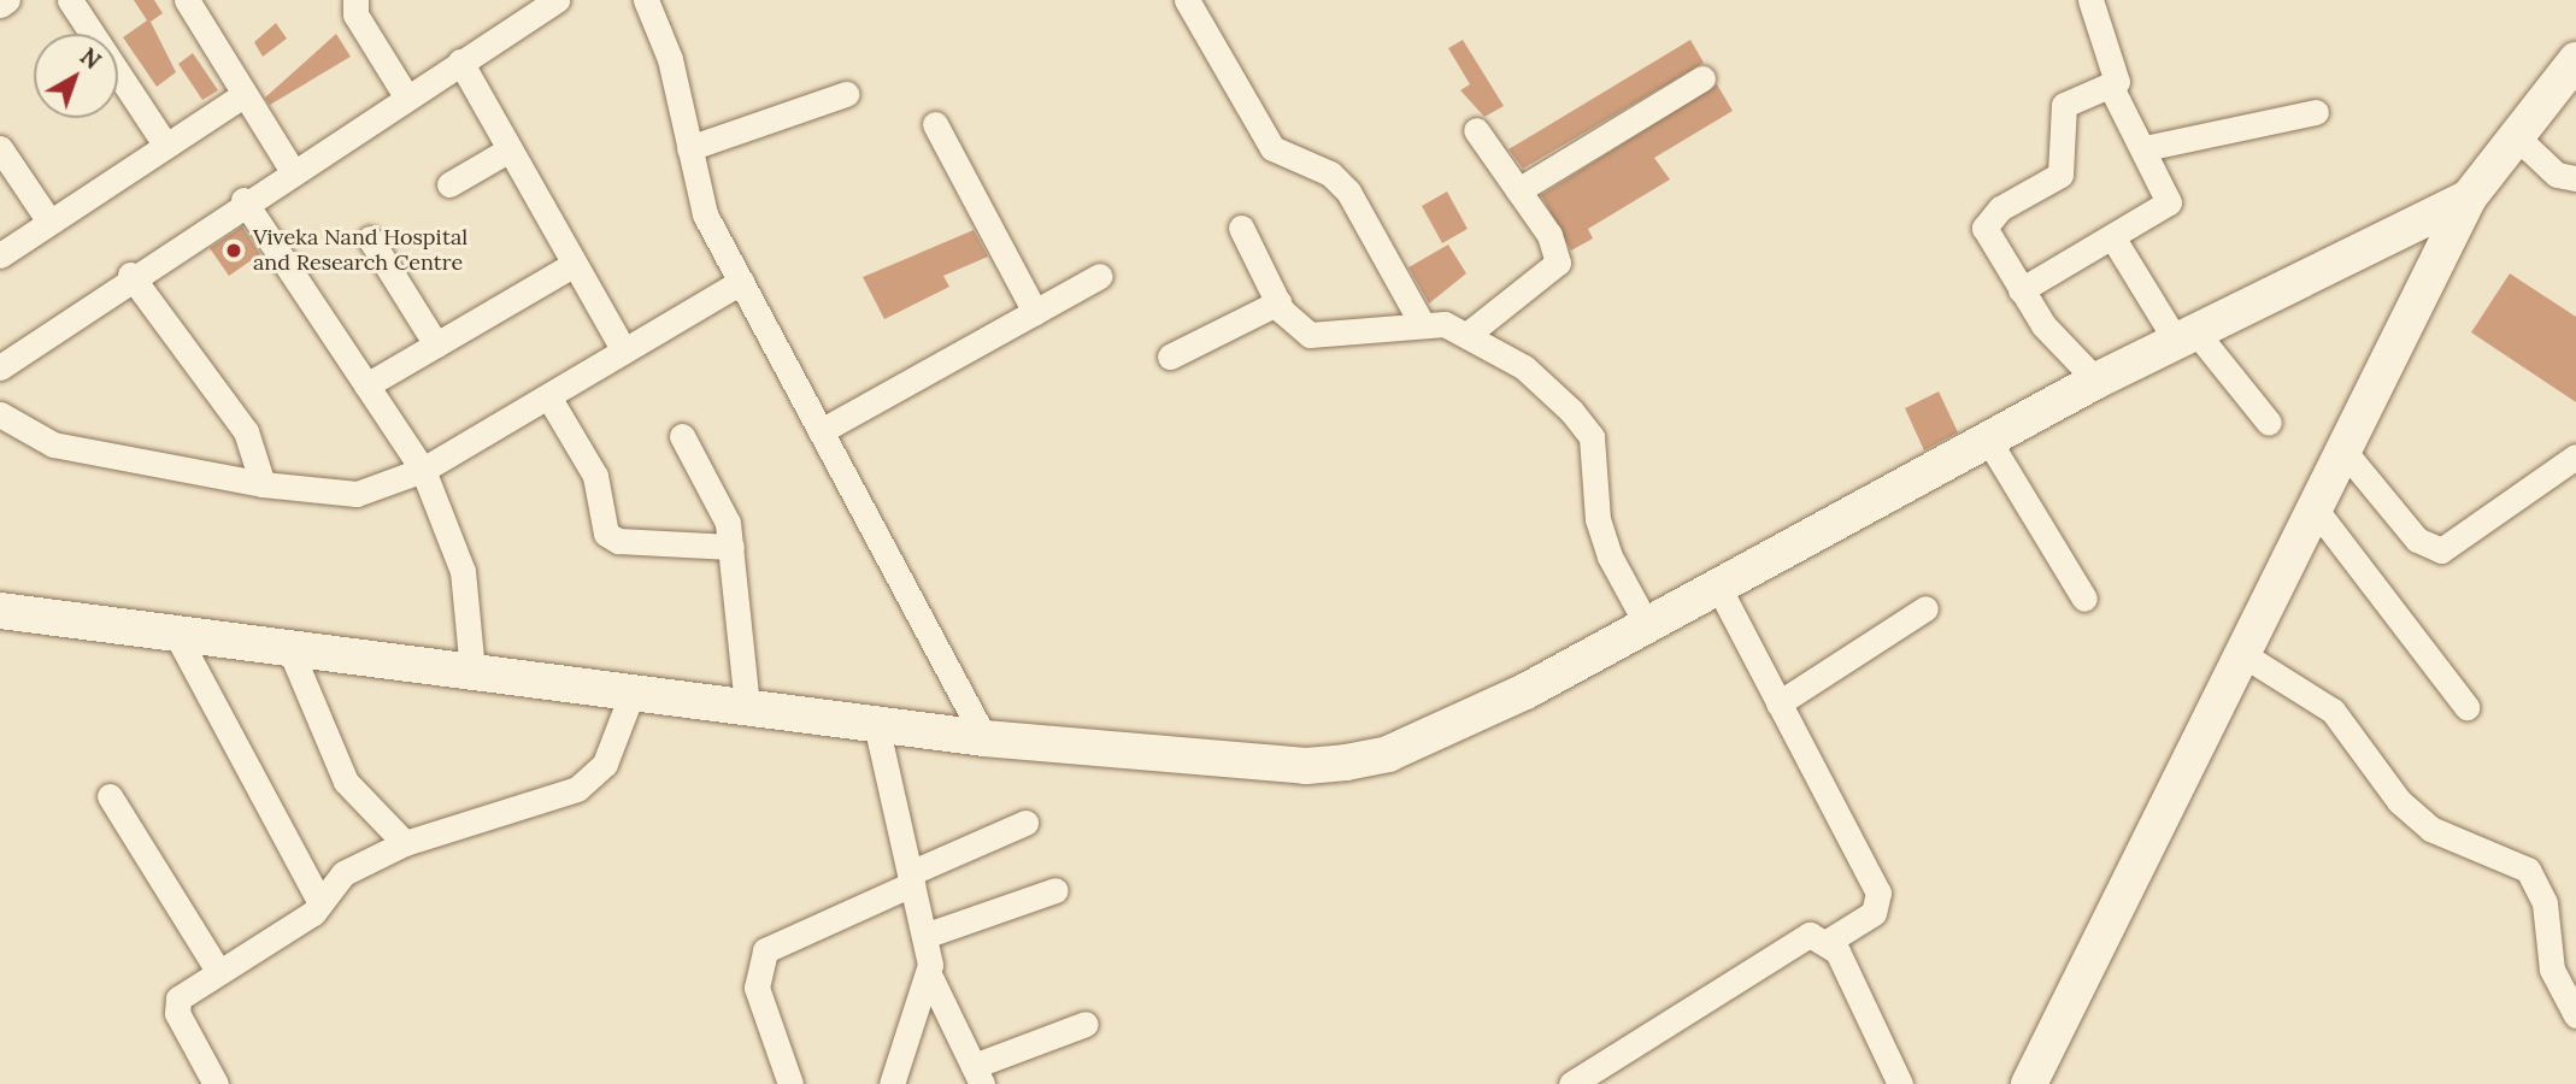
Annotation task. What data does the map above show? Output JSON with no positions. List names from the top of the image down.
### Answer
{
  "places": ["Viveka Nand Hospital and Research Centre"],
  "north": "top right"
}
